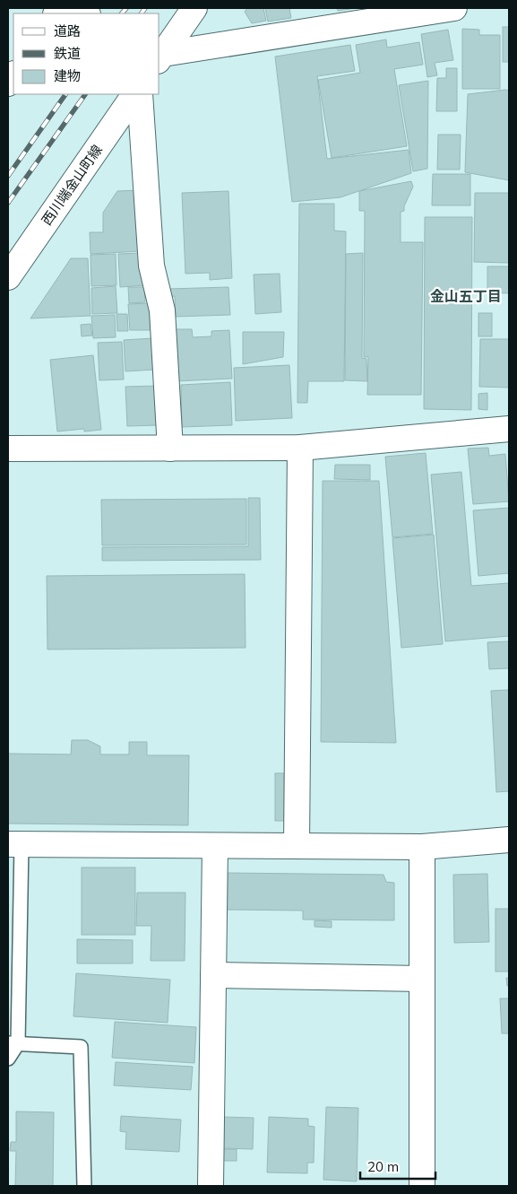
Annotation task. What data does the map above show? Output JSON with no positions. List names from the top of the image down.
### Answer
{
  "streets": {
    "street": ["西川端金山町線"]
  },
  "districts": ["金山五丁目"],
  "legend": ["道路", "鉄道", "建物"],
  "scale_bar": "20 m"
}
